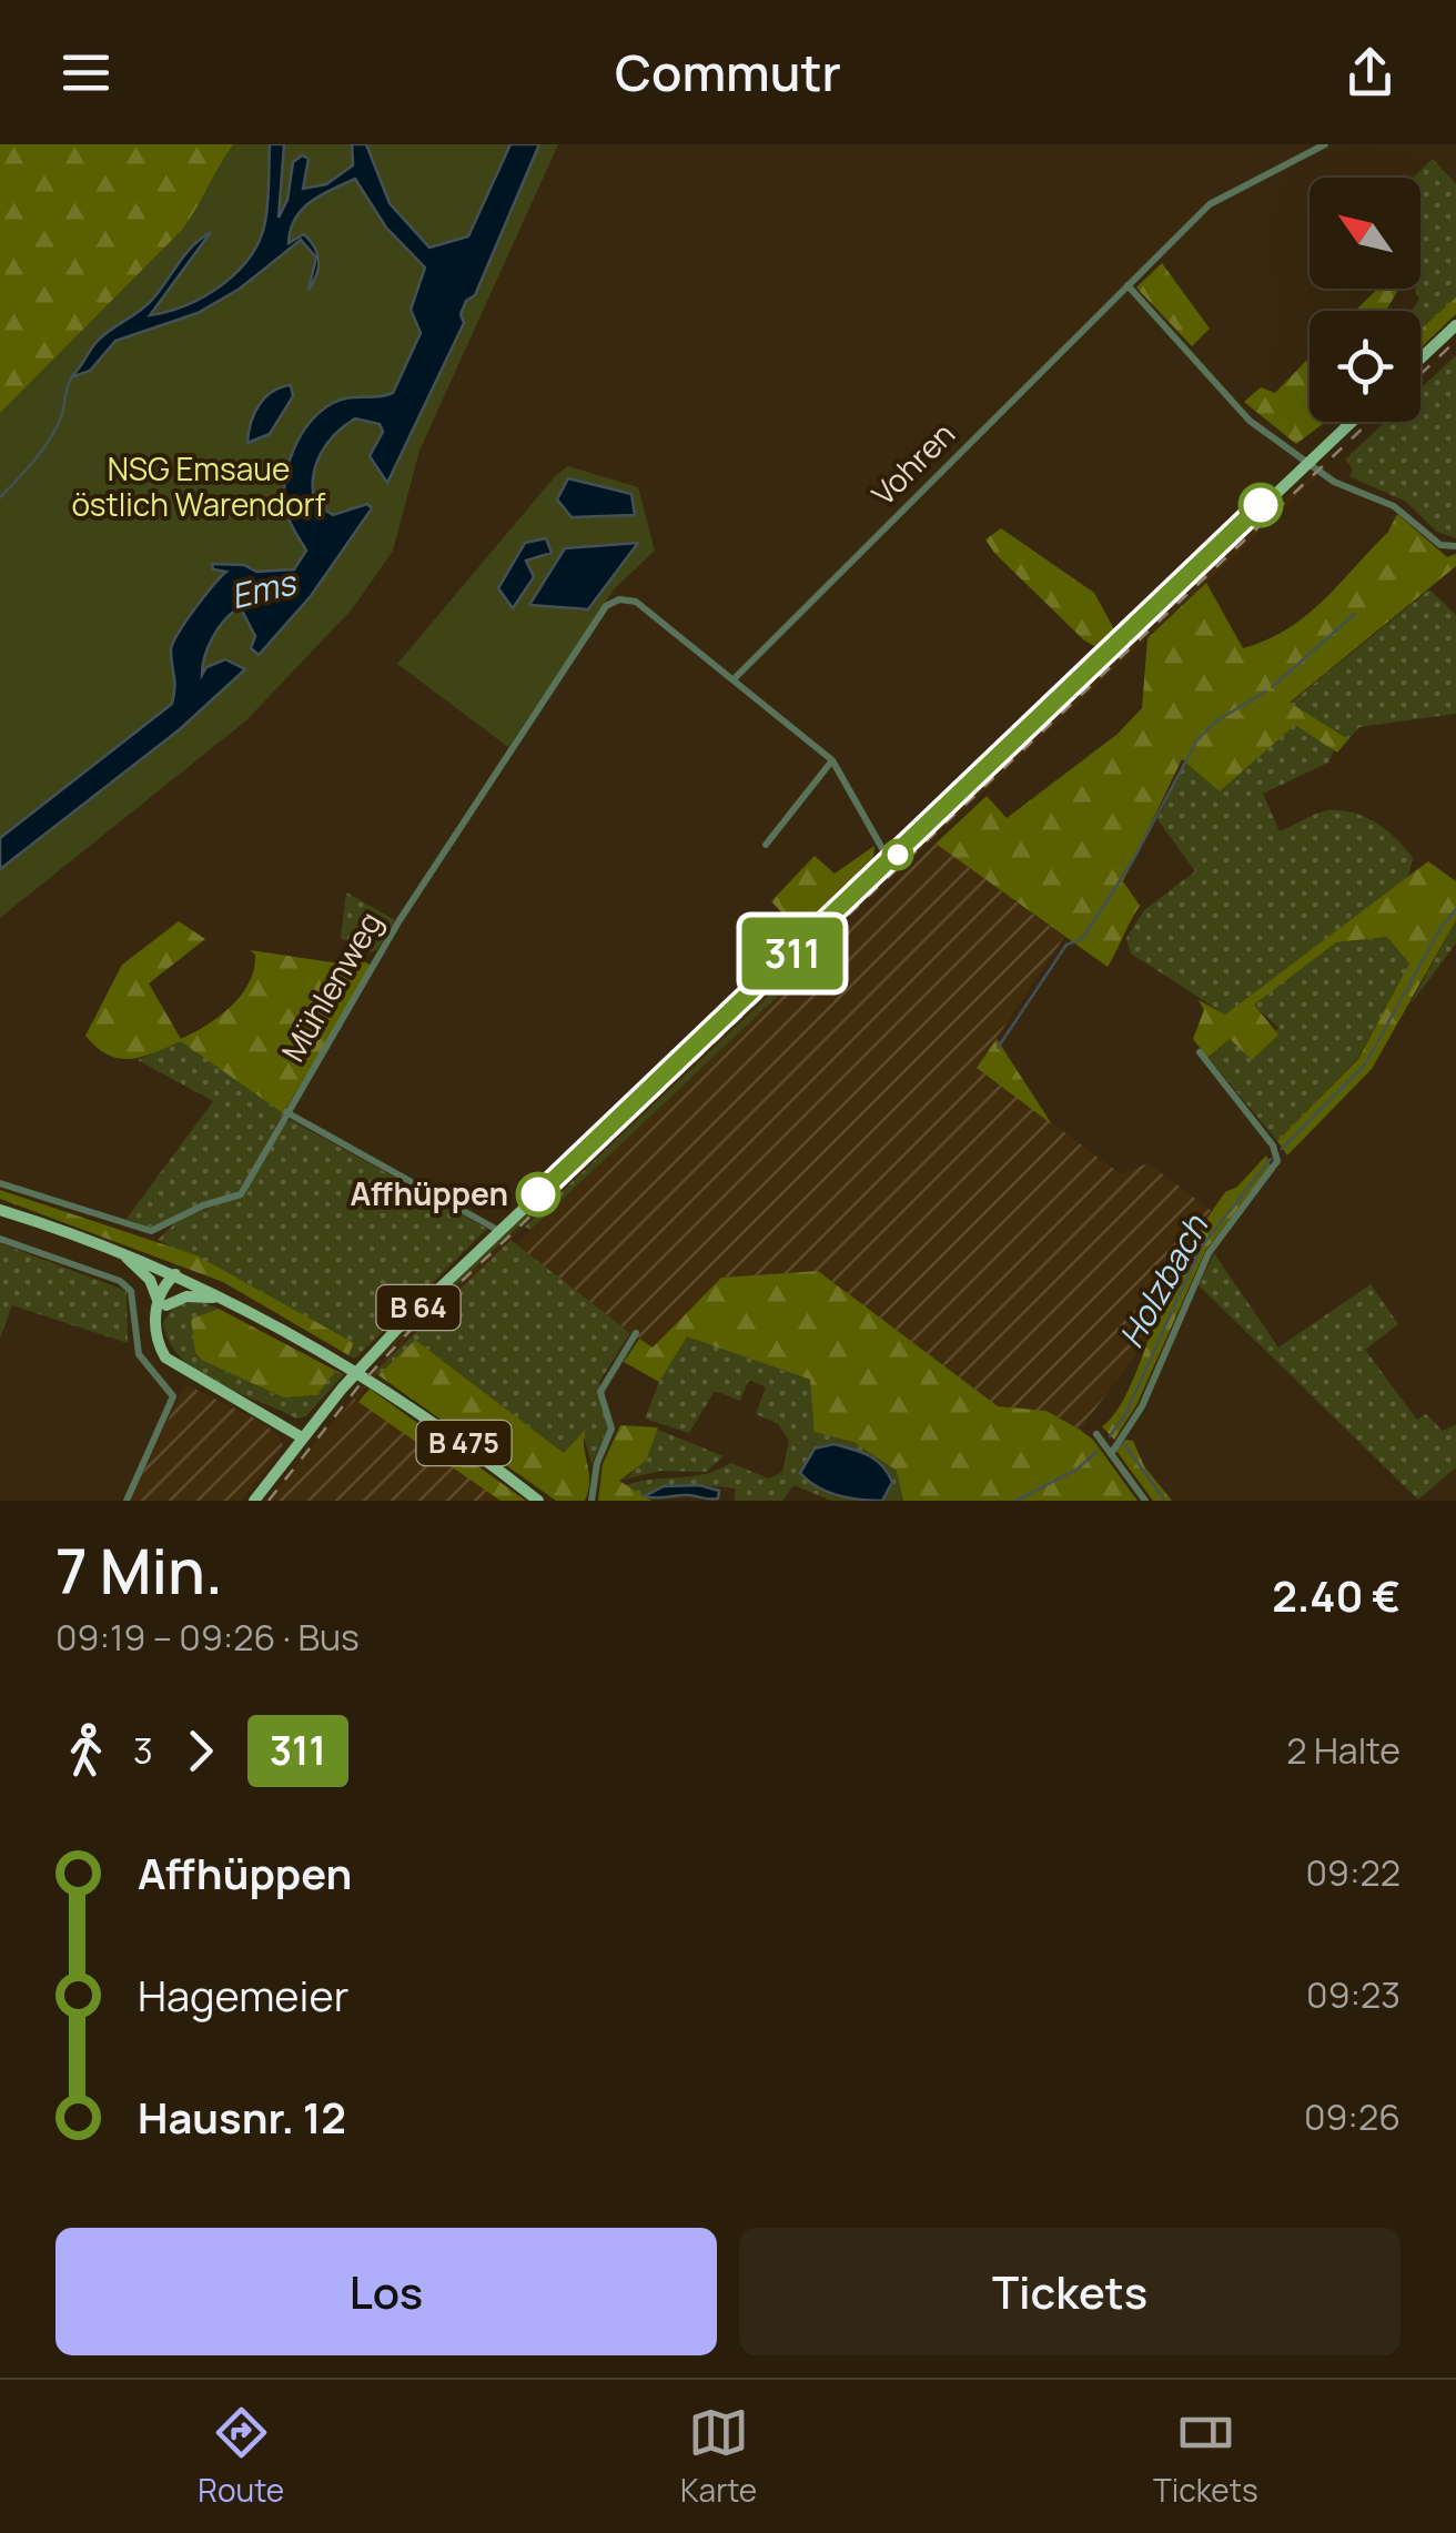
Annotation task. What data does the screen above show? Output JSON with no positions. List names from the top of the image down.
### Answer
{
  "streets": {
    "main road": ["B 64", "B 475"],
    "street": ["Vohren", "Mühlenweg"]
  },
  "crossings": [
    ["Vohren", "Mühlenweg"]
  ],
  "water": ["Ems", "Holzbach"],
  "parks": ["NSG Emsaue östlich Warendorf"],
  "places": ["Affhüppen"],
  "lines": ["bus line 311"],
  "north": "top left",
  "page": {
    "header": "Commutr",
    "on_map": "311",
    "heading": ["7 Min.", "09:19 – 09:26 · Bus", "2.40 €"],
    "legs": ["3", "311", "2 Halte"],
    "list": [
      {
        "name": "Affhüppen",
        "value": "09:22"
      },
      {
        "name": "Hagemeier",
        "value": "09:23"
      },
      {
        "name": "Hausnr. 12",
        "value": "09:26"
      }
    ],
    "buttons": ["Los", "Tickets"],
    "tabs": ["Route", "Karte", "Tickets"]
  }
}
